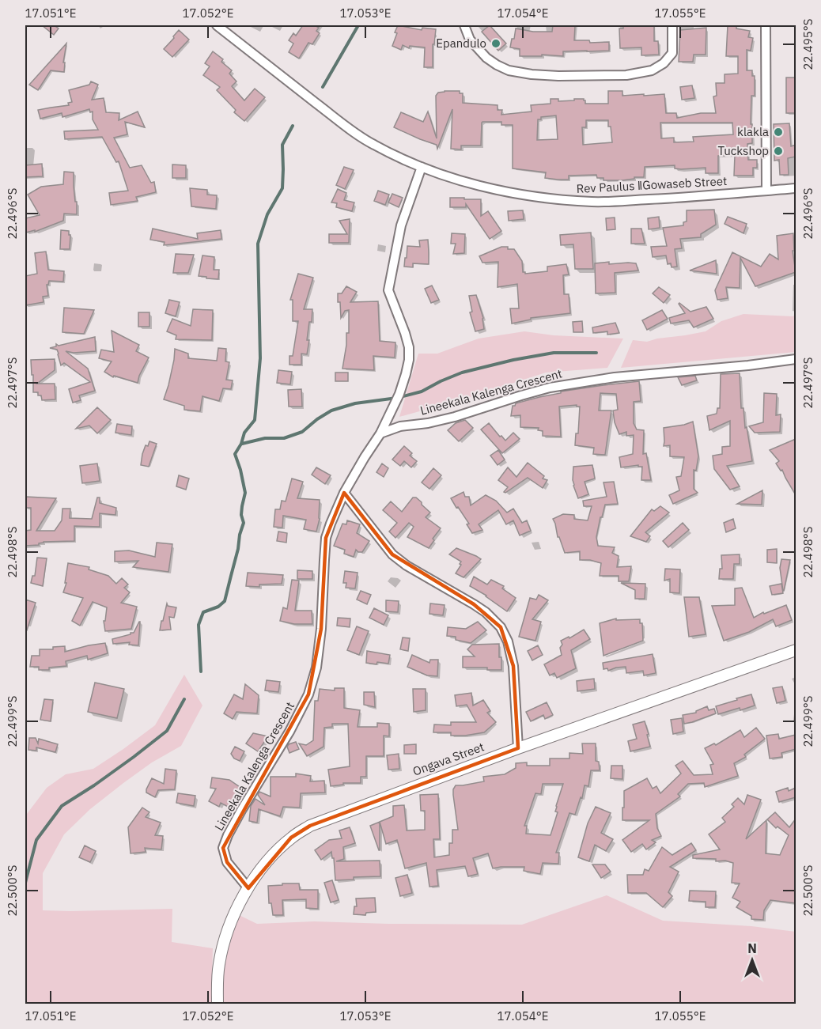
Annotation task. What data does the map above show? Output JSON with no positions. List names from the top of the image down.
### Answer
{
  "streets": {
    "street": ["Rev Paulus ǁGowaseb Street", "Lineekala Kalenga Crescent", "Ongava Street"]
  },
  "crossings": [
    ["Lineekala Kalenga Crescent", "Ongava Street"]
  ],
  "places": ["Epandulo", "klakla", "Tuckshop"],
  "north": "top",
  "coordinates": [
    "17.051°E",
    "17.052°E",
    "17.053°E",
    "17.054°E",
    "17.055°E",
    "22.495°S",
    "22.496°S",
    "22.497°S",
    "22.498°S",
    "22.499°S",
    "22.500°S"
  ]
}
